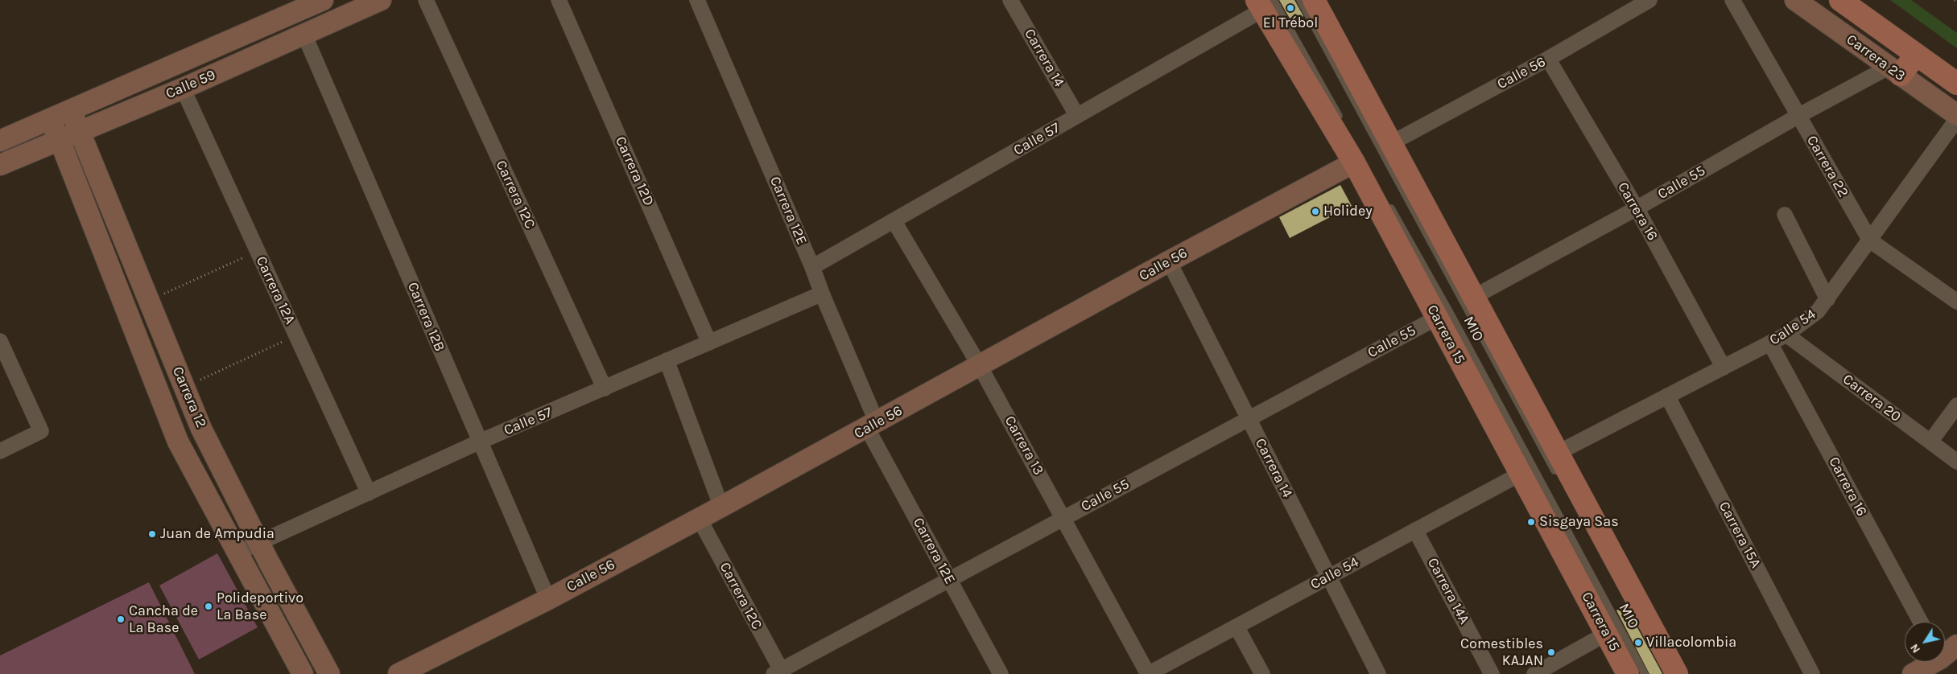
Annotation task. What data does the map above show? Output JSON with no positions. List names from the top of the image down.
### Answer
{
  "streets": {
    "main road": ["Carrera 15"],
    "street": [
      "Carrera 14",
      "Carrera 23",
      "Calle 56",
      "Calle 59",
      "Calle 57",
      "Carrera 22",
      "Carrera 12D",
      "Calle 55",
      "Carrera 12C",
      "Carrera 12E",
      "Carrera 16",
      "Carrera 12A",
      "Carrera 12B",
      "Calle 54",
      "Carrera 12",
      "Carrera 20",
      "Carrera 13",
      "Carrera 15A",
      "Carrera 14A"
    ],
    "lane": ["MIO"]
  },
  "crossings": [
    ["Carrera 14", "Calle 56"],
    ["Carrera 14", "Calle 57"],
    ["Carrera 14", "Calle 55"],
    ["Carrera 14", "Calle 54"],
    ["Carrera 23", "Calle 55"],
    ["Calle 56", "Carrera 12C"],
    ["Calle 56", "Carrera 12E"],
    ["Calle 56", "Carrera 16"],
    ["Calle 56", "Carrera 12B"],
    ["Calle 56", "Carrera 15"],
    ["Calle 56", "Carrera 13"],
    ["Calle 59", "Carrera 12A"],
    ["Calle 59", "Carrera 12B"],
    ["Calle 59", "Carrera 12"],
    ["Calle 57", "Carrera 12D"],
    ["Calle 57", "Carrera 12C"],
    ["Calle 57", "Carrera 12E"],
    ["Calle 57", "Carrera 12A"],
    ["Calle 57", "Carrera 12B"],
    ["Calle 57", "Carrera 15"],
    ["Calle 57", "Carrera 12"],
    ["Calle 57", "Carrera 13"],
    ["Carrera 22", "Calle 55"],
    ["Carrera 22", "Calle 54"],
    ["Calle 55", "Carrera 12C"],
    ["Calle 55", "Carrera 12E"],
    ["Calle 55", "Carrera 16"],
    ["Calle 55", "Carrera 15"],
    ["Calle 55", "Carrera 13"],
    ["Carrera 16", "Calle 54"],
    ["Calle 54", "Carrera 15"],
    ["Calle 54", "Carrera 20"],
    ["Calle 54", "Carrera 13"],
    ["Calle 54", "Carrera 15A"],
    ["Calle 54", "Carrera 14A"]
  ],
  "places": [
    "El Trébol",
    "Holidey",
    "Sisgaya Sas",
    "Juan de Ampudia",
    "Polideportivo La Base",
    "Cancha de La Base",
    "Villacolombia",
    "Comestibles KAJAN"
  ],
  "north": "bottom left"
}
